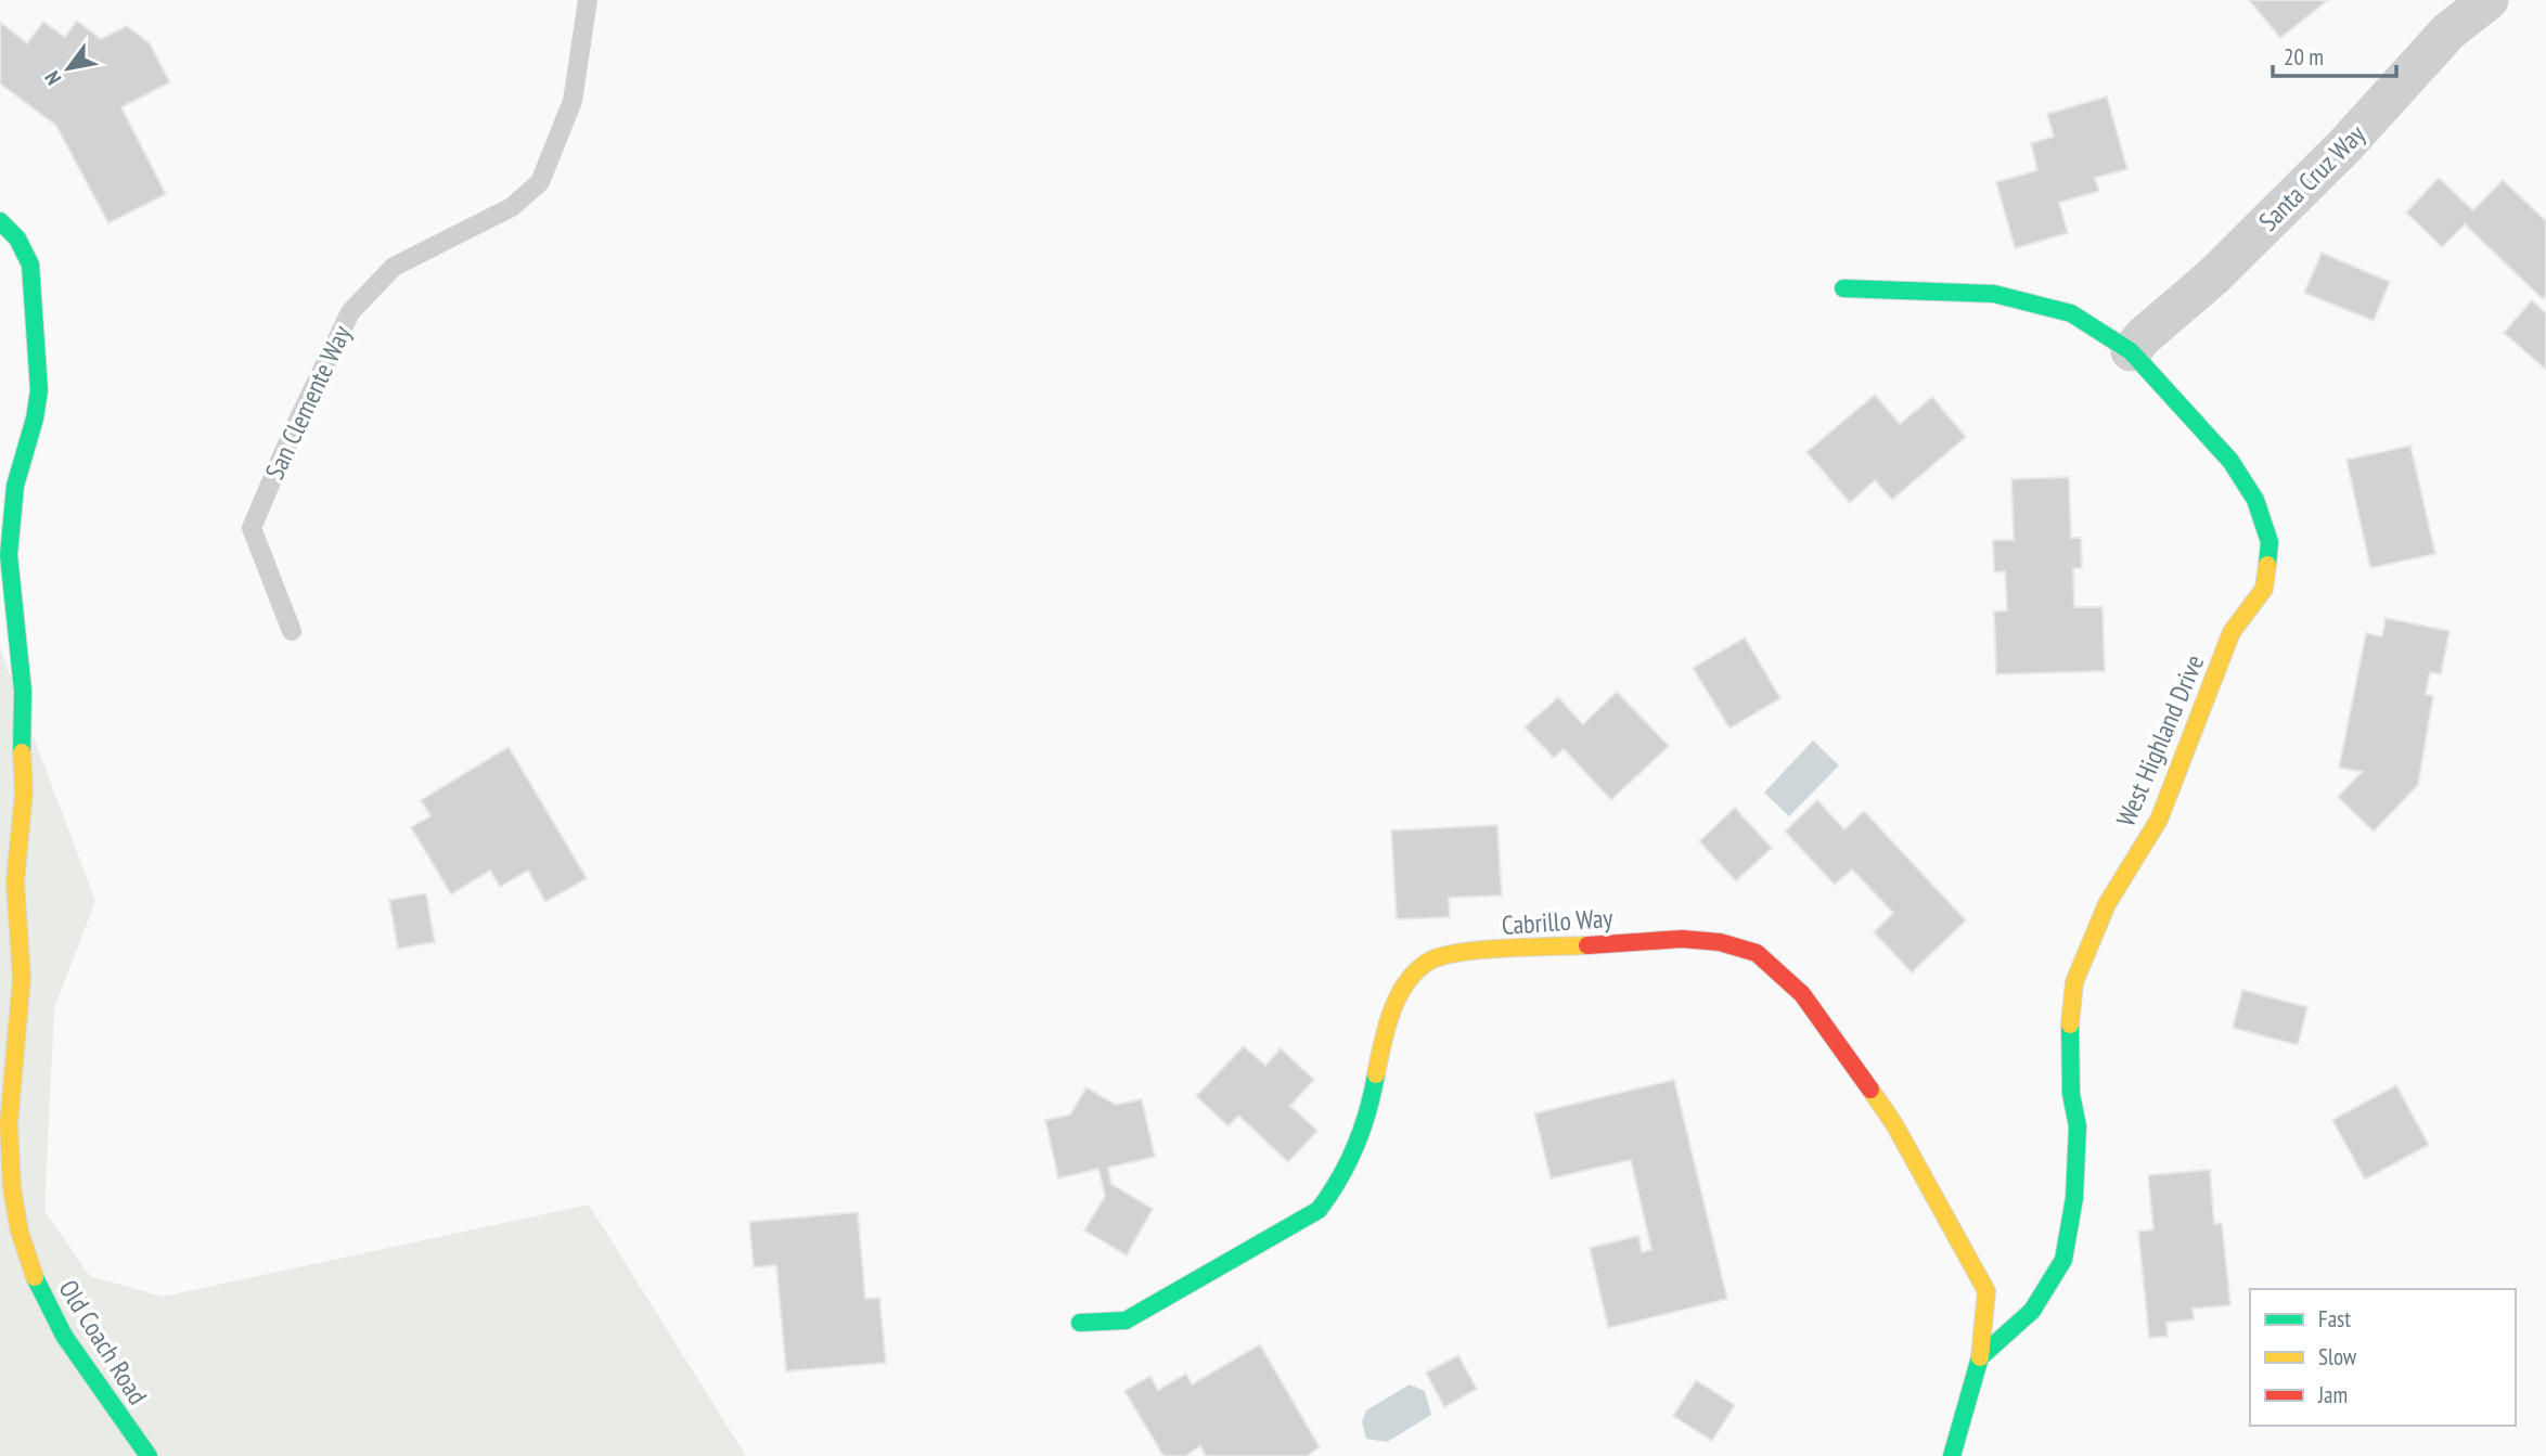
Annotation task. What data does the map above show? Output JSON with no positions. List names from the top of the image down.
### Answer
{
  "streets": {
    "street": [
      "Santa Cruz Way",
      "West Highland Drive",
      "Cabrillo Way",
      "Old Coach Road"
    ],
    "lane": ["San Clemente Way"]
  },
  "crossings": [
    ["Santa Cruz Way", "West Highland Drive"],
    ["West Highland Drive", "Cabrillo Way"]
  ],
  "legend": ["Fast", "Slow", "Jam"],
  "scale_bar": "20 m",
  "north": "bottom left"
}
